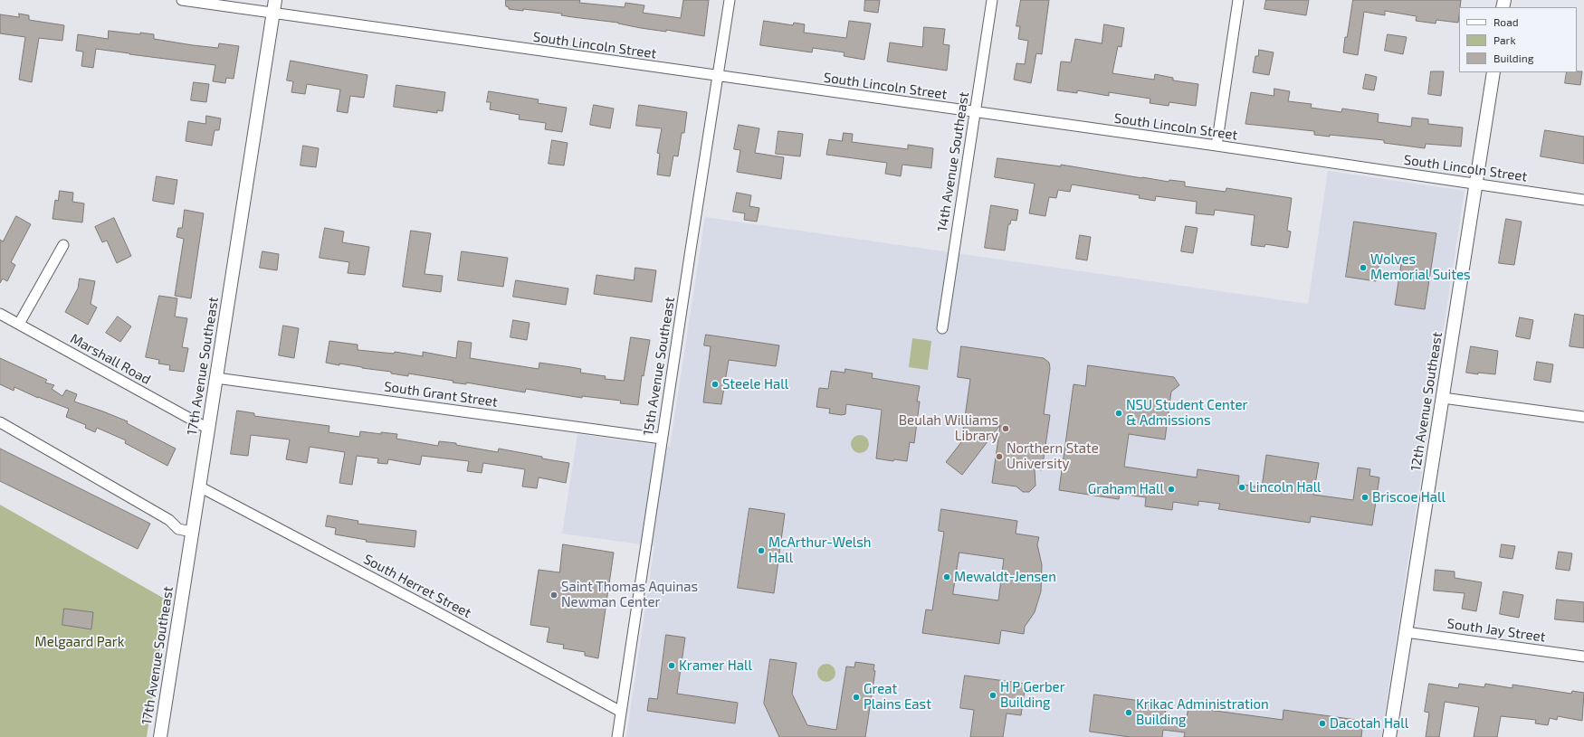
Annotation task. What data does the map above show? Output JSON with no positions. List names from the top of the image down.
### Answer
{
  "streets": {
    "street": [
      "South Lincoln Street",
      "14th Avenue Southeast",
      "Marshall Road",
      "17th Avenue Southeast",
      "15th Avenue Southeast",
      "South Grant Street",
      "12th Avenue Southeast",
      "South Herret Street",
      "South Jay Street"
    ]
  },
  "crossings": [
    ["South Lincoln Street", "14th Avenue Southeast"],
    ["South Lincoln Street", "17th Avenue Southeast"],
    ["South Lincoln Street", "15th Avenue Southeast"],
    ["South Lincoln Street", "12th Avenue Southeast"],
    ["Marshall Road", "17th Avenue Southeast"],
    ["17th Avenue Southeast", "South Grant Street"],
    ["17th Avenue Southeast", "South Herret Street"],
    ["15th Avenue Southeast", "South Grant Street"],
    ["15th Avenue Southeast", "South Herret Street"],
    ["12th Avenue Southeast", "South Jay Street"]
  ],
  "parks": ["Melgaard Park"],
  "places": [
    "Wolves Memorial Suites",
    "Steele Hall",
    "NSU Student Center & Admissions",
    "Beulah Williams Library",
    "Northern State University",
    "Lincoln Hall",
    "Graham Hall",
    "Briscoe Hall",
    "McArthur-Welsh Hall",
    "Mewaldt-Jensen",
    "Saint Thomas Aquinas Newman Center",
    "Kramer Hall",
    "H P Gerber Building",
    "Great Plains East",
    "Krikac Administration Building",
    "Dacotah Hall"
  ],
  "legend": ["Road", "Park", "Building"]
}
